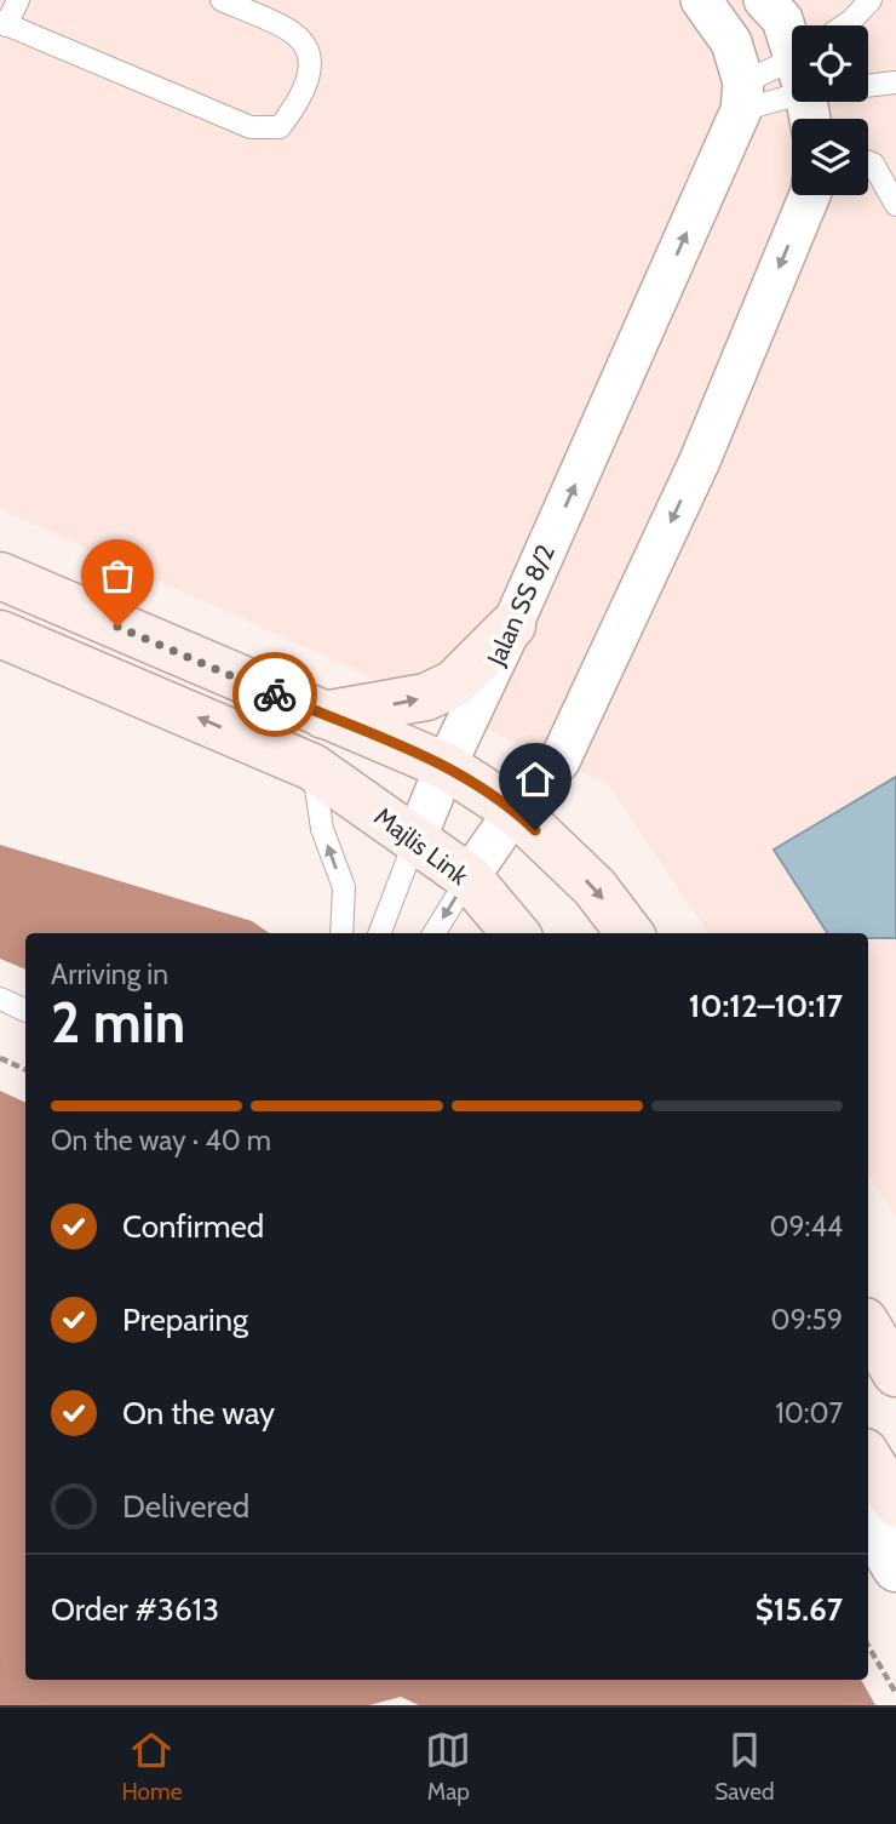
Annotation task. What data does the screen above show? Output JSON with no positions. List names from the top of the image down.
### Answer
{
  "streets": {
    "main road": ["Majlis Link"],
    "street": ["Jalan SS 8/2"]
  },
  "crossings": [
    ["Jalan SS 8/2", "Majlis Link"]
  ],
  "page": {
    "heading": ["2 min", "Arriving in", "10:12–10:17"],
    "panel": ["Order #3613", "$15.67"],
    "bar": "On the way · 40 m",
    "list": [
      ["Confirmed", "09:44"],
      ["Preparing", "09:59"],
      ["On the way", "10:07"],
      "Delivered"
    ],
    "tabs": ["Home", "Map", "Saved"]
  }
}
